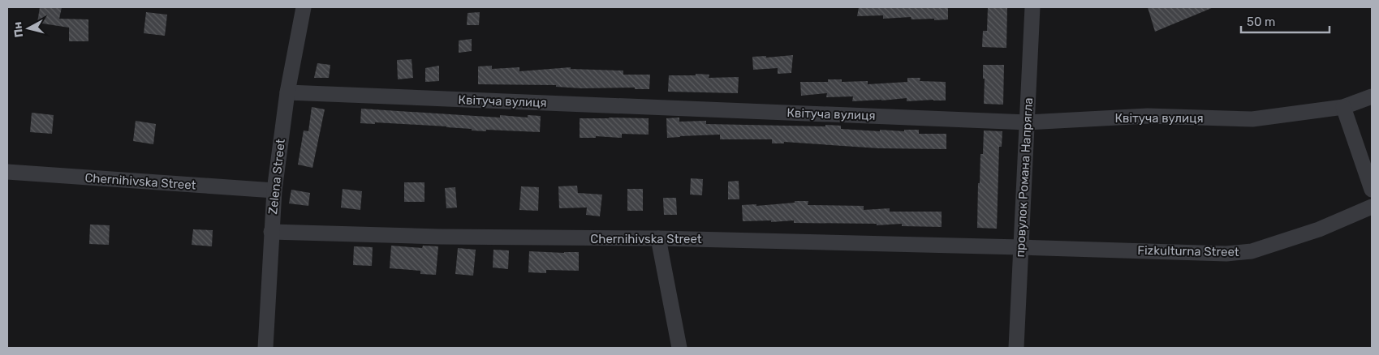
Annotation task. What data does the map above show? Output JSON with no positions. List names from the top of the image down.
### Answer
{
  "streets": {
    "street": [
      "Квітуча вулиця",
      "Zelena Street",
      "провулок Романа Напрягла",
      "Chernihivska Street",
      "Fizkulturna Street"
    ]
  },
  "crossings": [
    ["Квітуча вулиця", "Zelena Street"],
    ["Квітуча вулиця", "провулок Романа Напрягла"],
    ["Zelena Street", "Chernihivska Street"],
    ["провулок Романа Напрягла", "Chernihivska Street"],
    ["провулок Романа Напрягла", "Fizkulturna Street"],
    ["Chernihivska Street", "Fizkulturna Street"]
  ],
  "scale_bar": "50 m",
  "north": "left"
}
